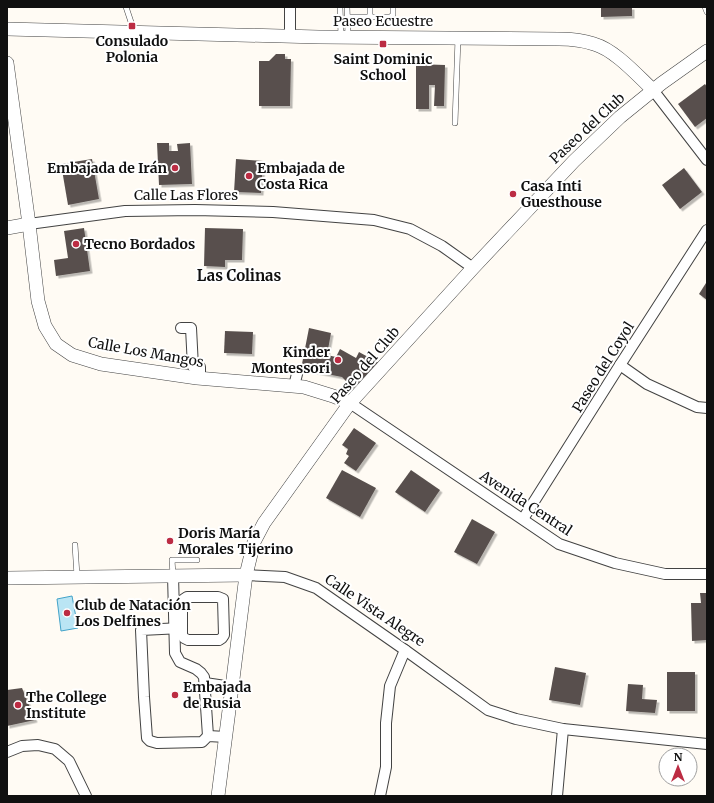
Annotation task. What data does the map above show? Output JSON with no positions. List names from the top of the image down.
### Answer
{
  "streets": {
    "street": [
      "Paseo Ecuestre",
      "Paseo del Club",
      "Calle Las Flores",
      "Calle Los Mangos",
      "Paseo del Coyol",
      "Avenida Central",
      "Calle Vista Alegre"
    ]
  },
  "crossings": [
    ["Paseo Ecuestre", "Paseo del Club"],
    ["Paseo del Club", "Calle Las Flores"],
    ["Paseo del Club", "Calle Los Mangos"],
    ["Paseo del Club", "Avenida Central"],
    ["Paseo del Club", "Calle Vista Alegre"],
    ["Calle Las Flores", "Calle Los Mangos"],
    ["Calle Los Mangos", "Avenida Central"],
    ["Paseo del Coyol", "Avenida Central"]
  ],
  "districts": ["Las Colinas"],
  "places": {
    "transit": ["Consulado Polonia", "Saint Dominic School"],
    "other": [
      "Embajada de Irán",
      "Embajada de Costa Rica",
      "Casa Inti Guesthouse",
      "Tecno Bordados",
      "Kinder Montessori",
      "Doris María Morales Tijerino",
      "Club de Natación Los Delfines",
      "Embajada de Rusia",
      "The College Institute"
    ]
  },
  "north": "top"
}
